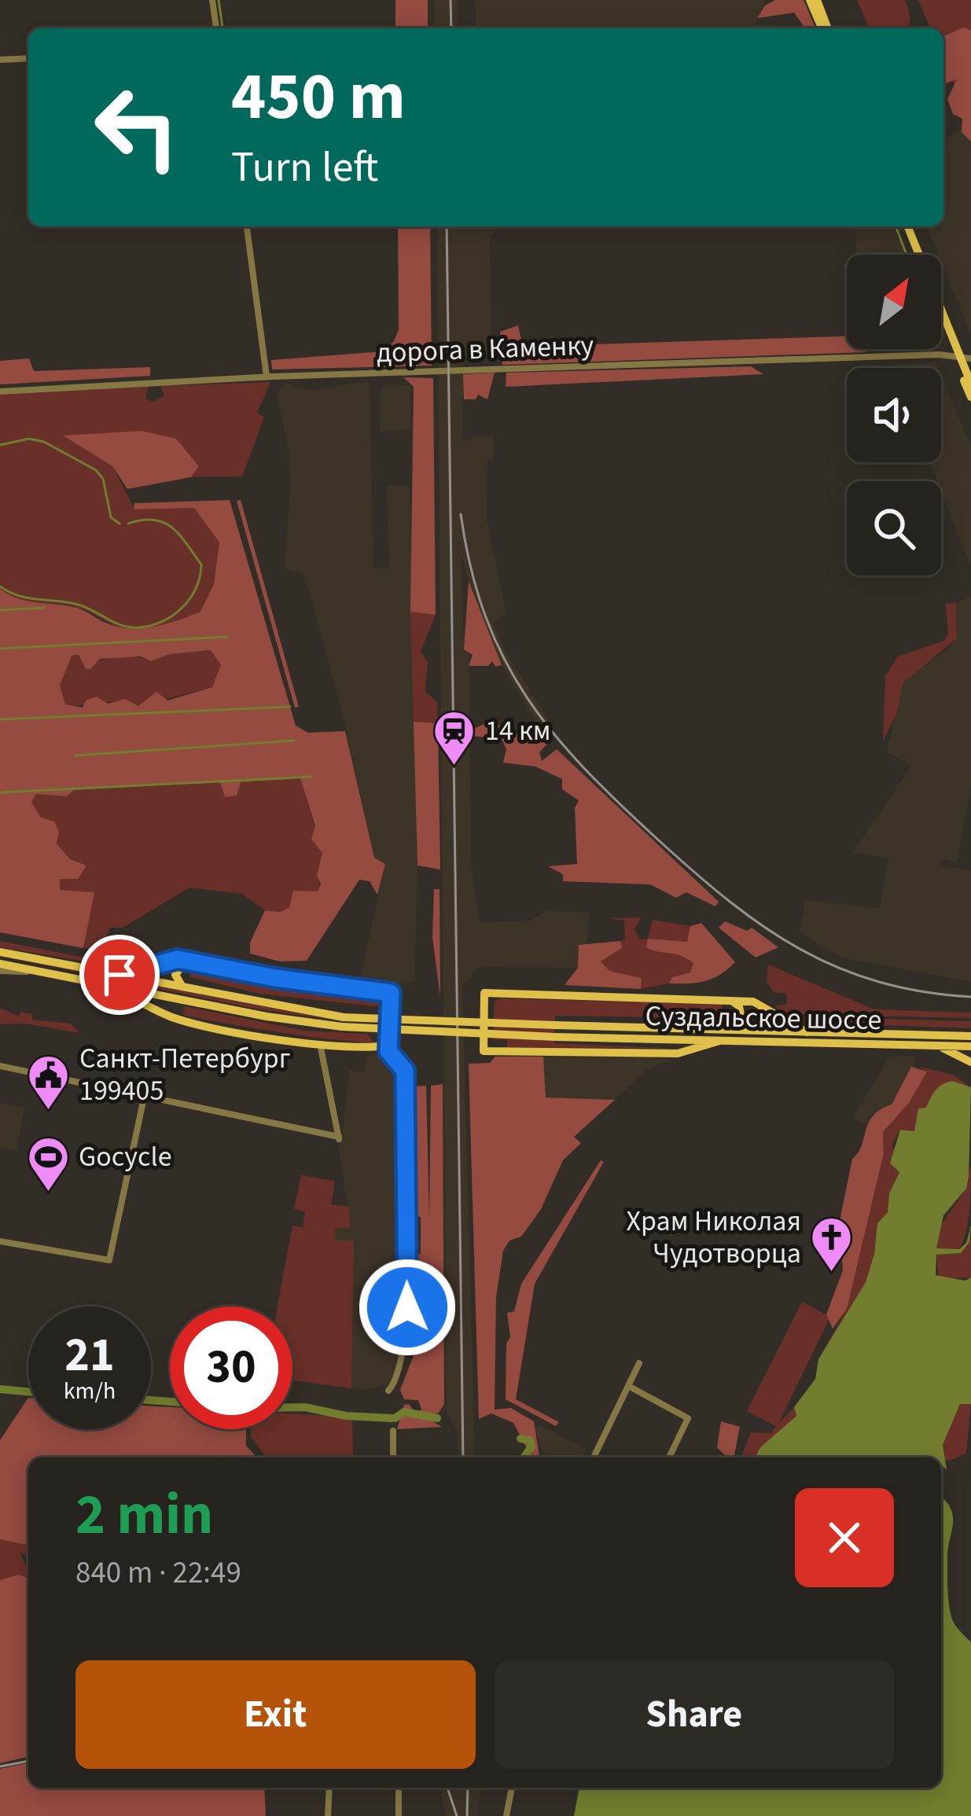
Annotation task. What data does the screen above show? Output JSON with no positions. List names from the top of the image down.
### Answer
{
  "streets": {
    "main road": ["Суздальское шоссе"],
    "street": ["дорога в Каменку"]
  },
  "places": {
    "station": ["14 км"],
    "public building": ["Санкт-Петербург 199405"],
    "sports": ["Gocycle"],
    "church": ["Храм Николая Чудотворца"]
  },
  "north": "top right",
  "page": {
    "turn": ["450 m", "Turn left"],
    "speed": "21 km/h",
    "limit": "30",
    "heading": ["2 min", "840 m · 22:49"],
    "buttons": ["Exit", "Share"]
  }
}
